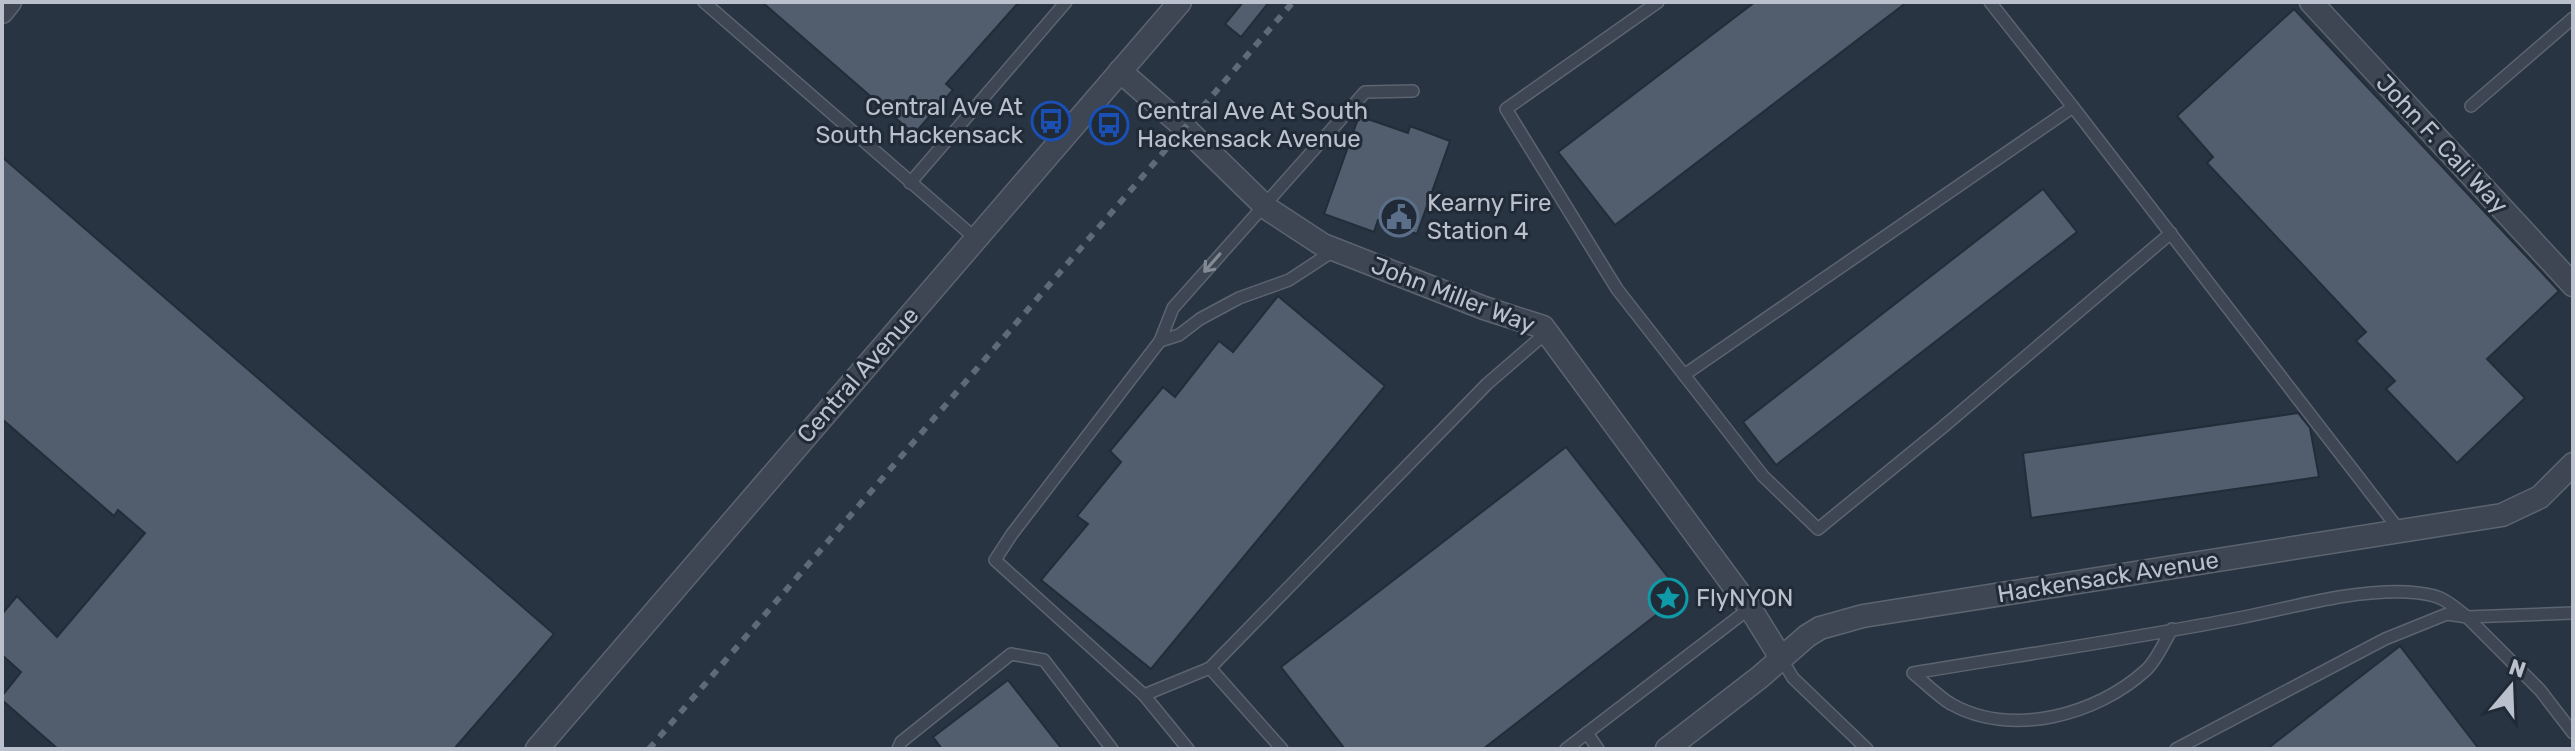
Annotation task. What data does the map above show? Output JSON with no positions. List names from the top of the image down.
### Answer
{
  "streets": {
    "street": [
      "John F. Cali Way",
      "John Miller Way",
      "Central Avenue",
      "Hackensack Avenue"
    ]
  },
  "crossings": [
    ["John Miller Way", "Central Avenue"],
    ["John Miller Way", "Hackensack Avenue"]
  ],
  "places": {
    "bus stop": ["Central Ave At South Hackensack", "Central Ave At South Hackensack Avenue"],
    "public building": ["Kearny Fire Station 4"],
    "place": ["FlyNYON"]
  },
  "north": "top"
}
